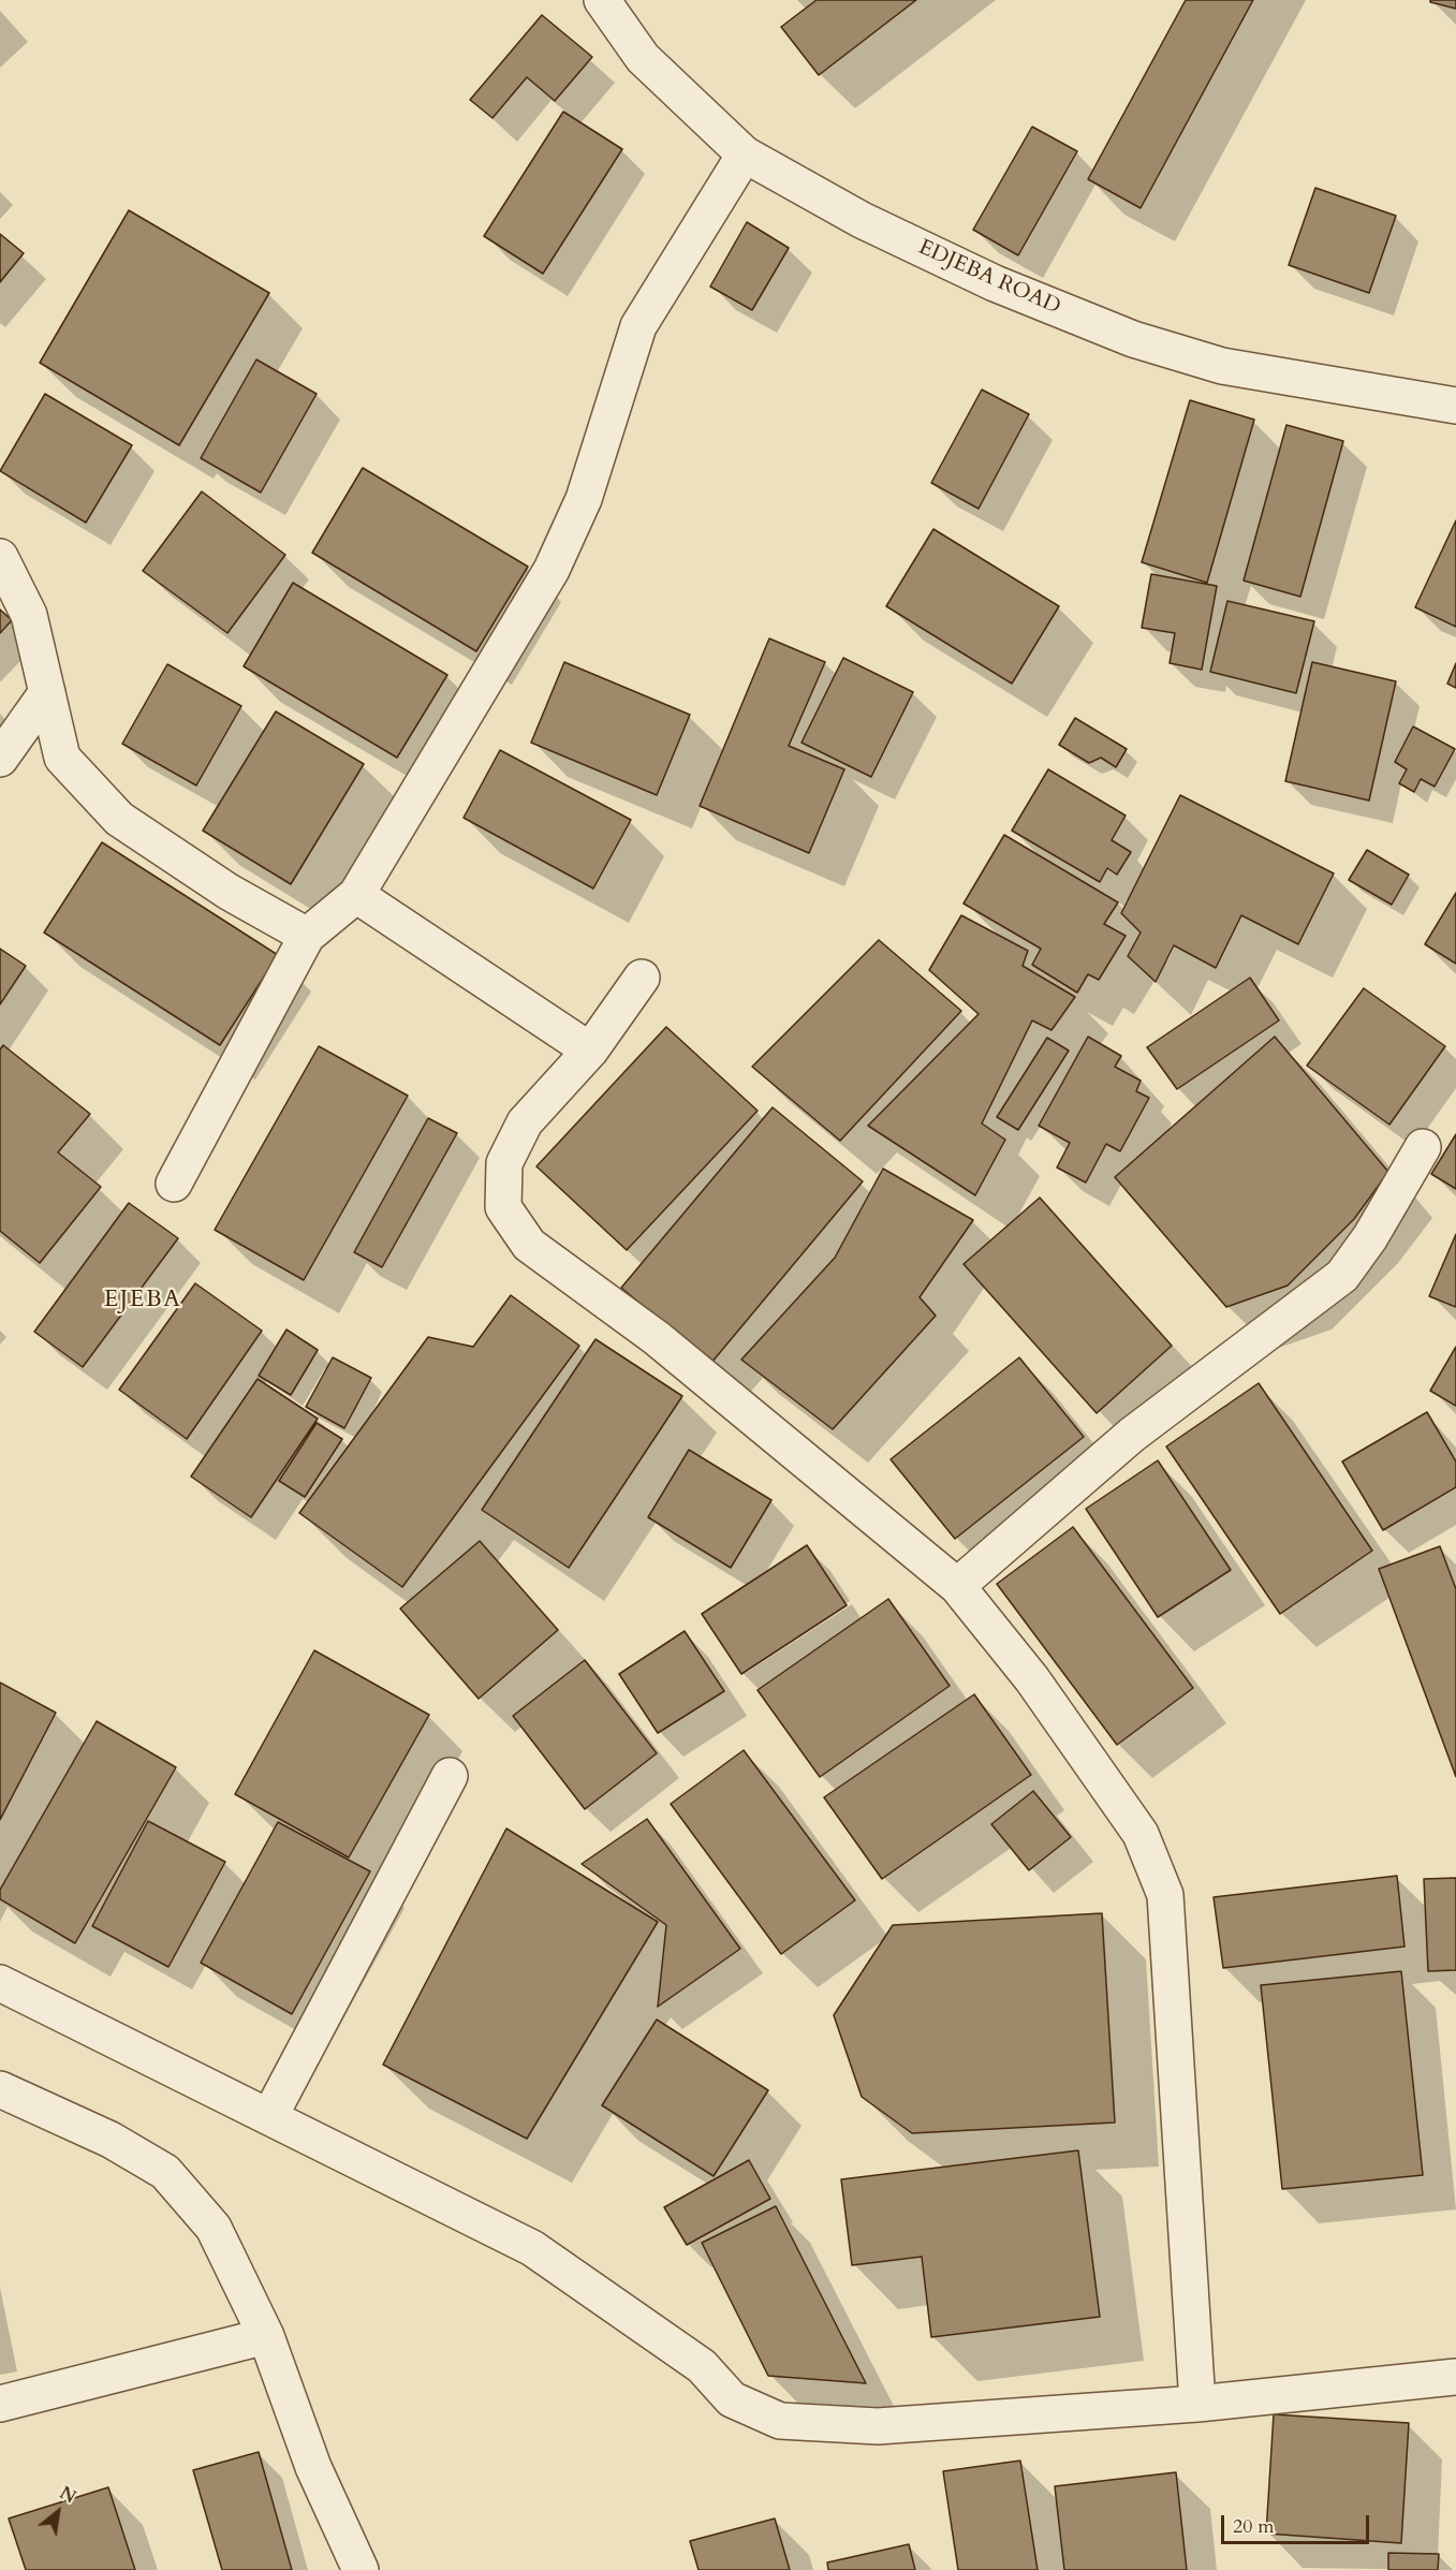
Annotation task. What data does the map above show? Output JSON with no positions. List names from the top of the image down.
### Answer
{
  "streets": {
    "street": ["EDJEBA ROAD"]
  },
  "districts": ["EJEBA"],
  "scale_bar": "20 m",
  "north": "top right"
}
